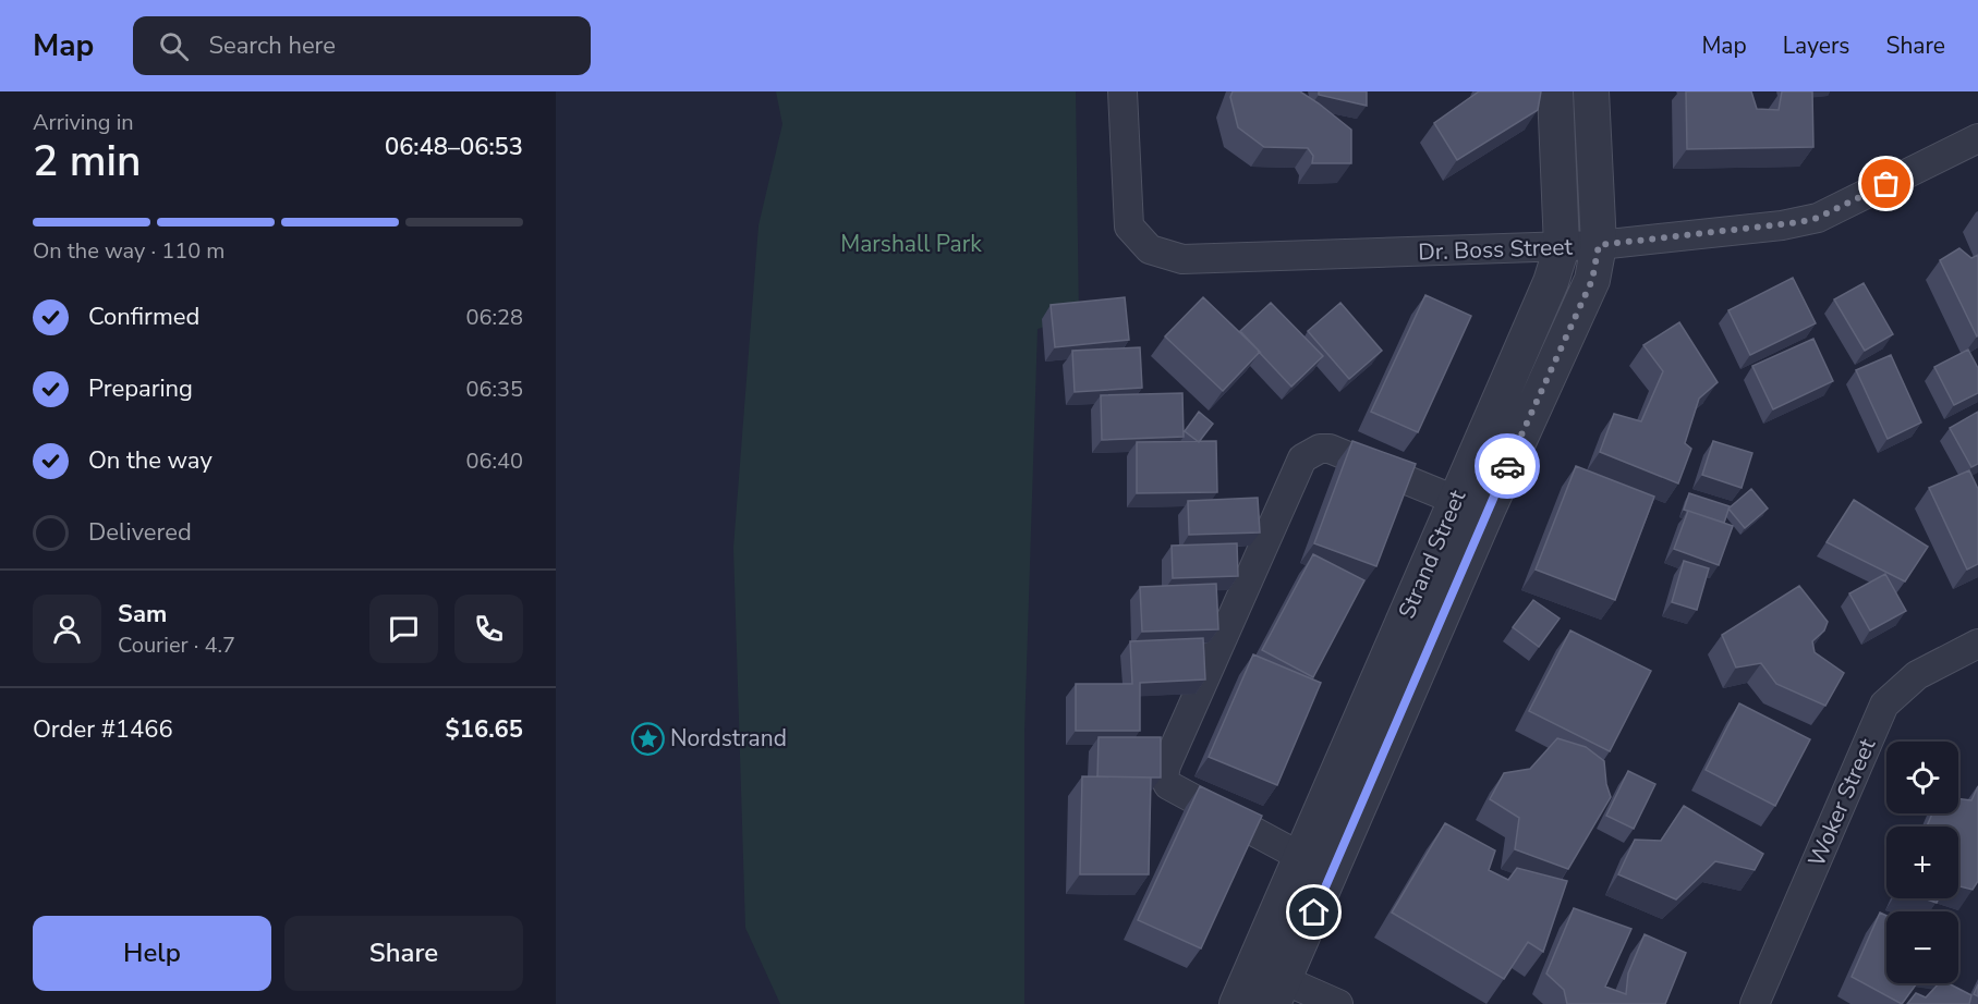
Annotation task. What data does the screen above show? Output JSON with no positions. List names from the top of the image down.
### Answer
{
  "streets": {
    "street": ["Dr. Boss Street", "Strand Street", "Woker Street"]
  },
  "crossings": [
    ["Dr. Boss Street", "Strand Street"]
  ],
  "parks": ["Marshall Park"],
  "places": {
    "place": ["Nordstrand"]
  },
  "page": {
    "header": "Map",
    "search": "Search here",
    "nav": ["Map", "Layers", "Share"],
    "heading": ["2 min", "Arriving in", "06:48–06:53"],
    "panel": [
      "Sam",
      "Courier · 4.7",
      "Order #1466",
      "$16.65"
    ],
    "bar": "On the way · 110 m",
    "list": [
      ["Confirmed", "06:28"],
      ["Preparing", "06:35"],
      ["On the way", "06:40"],
      "Delivered"
    ],
    "map_buttons": ["+", "−"],
    "buttons": ["Help", "Share"]
  }
}
